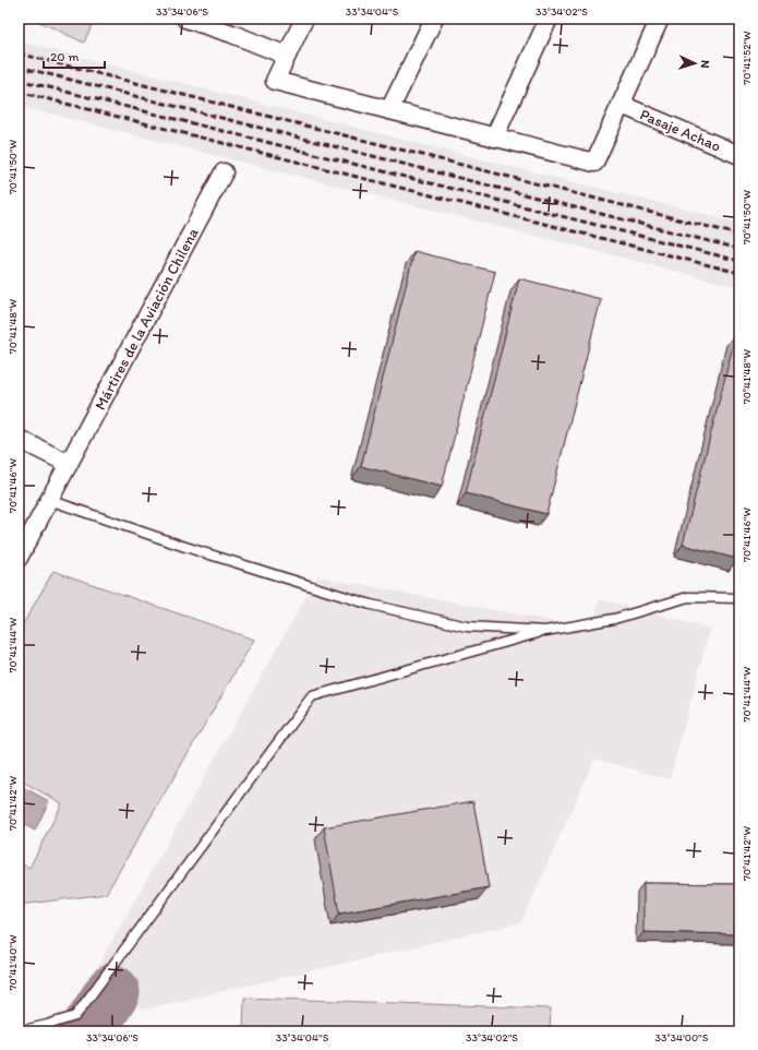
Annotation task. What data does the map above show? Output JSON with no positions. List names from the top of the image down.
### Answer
{
  "streets": {
    "street": ["Pasaje Achao", "Mártires de la Aviación Chilena"]
  },
  "scale_bar": "20 m",
  "north": "right",
  "coordinates": [
    "33°34'06\"S",
    "33°34'04\"S",
    "33°34'02\"S",
    "70°41'52\"W",
    "70°41'50\"W",
    "70°41'48\"W",
    "70°41'46\"W",
    "70°41'44\"W",
    "70°41'42\"W",
    "70°41'40\"W",
    "33°34'00\"S"
  ]
}
